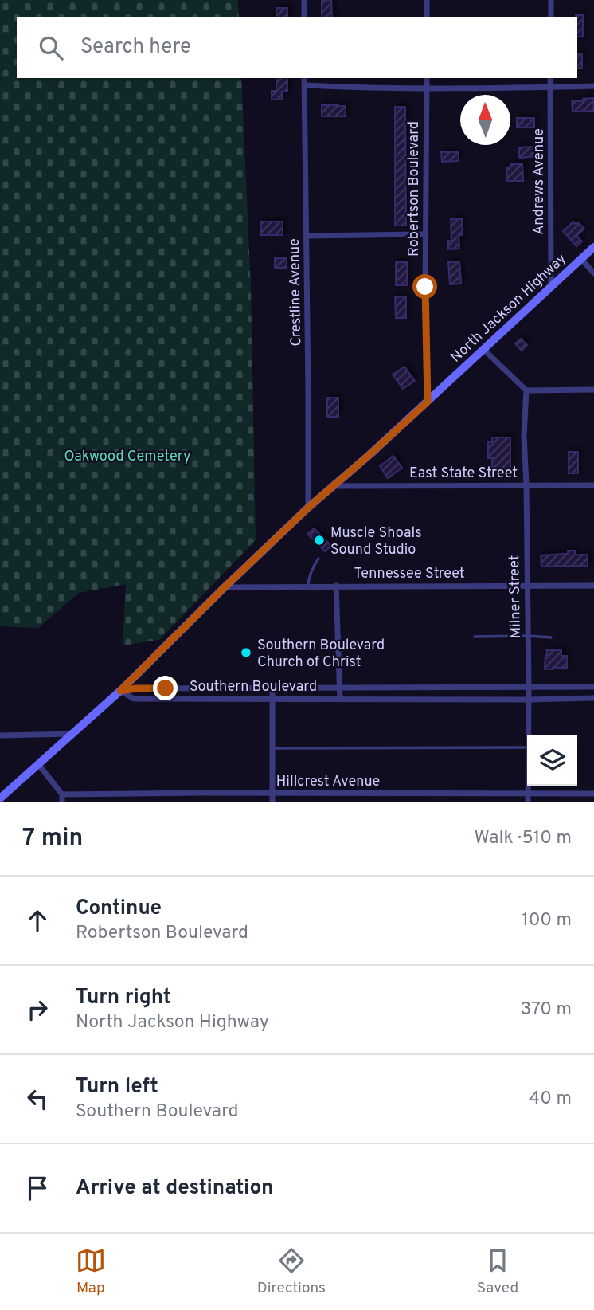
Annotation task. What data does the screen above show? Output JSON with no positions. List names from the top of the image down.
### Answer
{
  "streets": {
    "main road": ["North Jackson Highway"],
    "street": [
      "Andrews Avenue",
      "Robertson Boulevard",
      "Crestline Avenue",
      "East State Street",
      "Tennessee Street",
      "Milner Street",
      "Southern Boulevard",
      "Hillcrest Avenue"
    ]
  },
  "crossings": [
    ["Andrews Avenue", "North Jackson Highway"],
    ["Robertson Boulevard", "North Jackson Highway"],
    ["Crestline Avenue", "North Jackson Highway"],
    ["North Jackson Highway", "East State Street"],
    ["North Jackson Highway", "Tennessee Street"],
    ["North Jackson Highway", "Southern Boulevard"],
    ["East State Street", "Milner Street"],
    ["Tennessee Street", "Milner Street"],
    ["Milner Street", "Southern Boulevard"],
    ["Milner Street", "Hillcrest Avenue"]
  ],
  "parks": ["Oakwood Cemetery"],
  "places": ["Muscle Shoals Sound Studio", "Southern Boulevard Church of Christ"],
  "north": "top",
  "page": {
    "search": "Search here",
    "heading": ["7 min", "Walk · 510 m"],
    "list": [
      ["Continue", "Robertson Boulevard", "100 m"],
      ["Turn right", "North Jackson Highway", "370 m"],
      ["Turn left", "Southern Boulevard", "40 m"],
      "Arrive at destination"
    ],
    "nav": ["Map", "Directions", "Saved"]
  }
}
